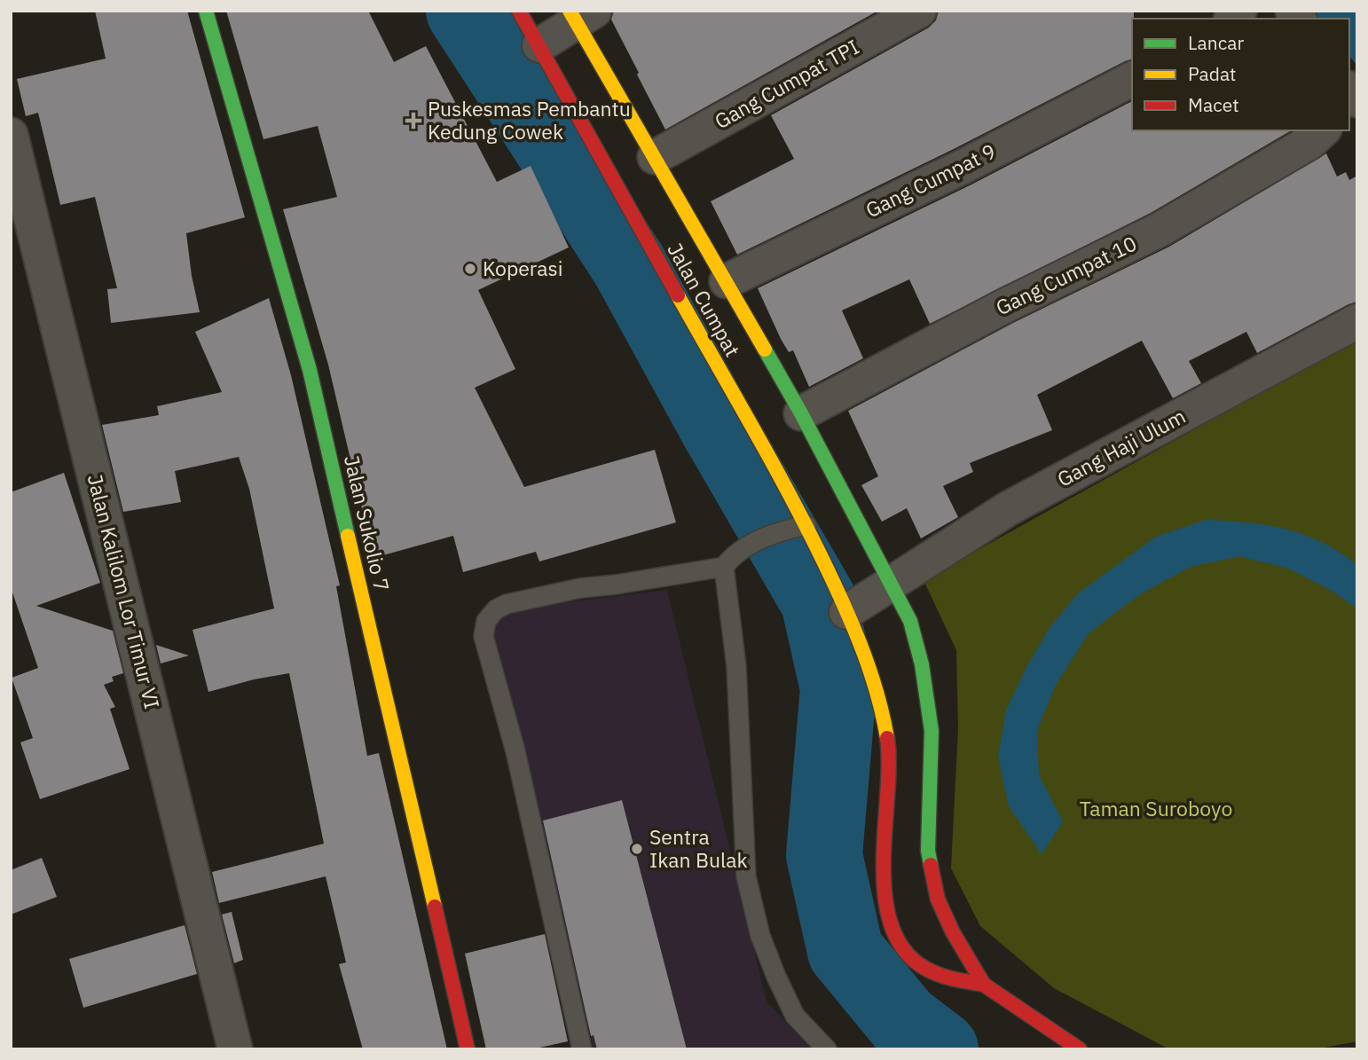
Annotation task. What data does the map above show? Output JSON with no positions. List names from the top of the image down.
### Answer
{
  "streets": {
    "main road": ["Jalan Cumpat", "Jalan Sukolio 7"],
    "street": [
      "Gang Cumpat TPI",
      "Gang Cumpat 9",
      "Gang Cumpat 10",
      "Gang Haji Ulum",
      "Jalan Kalilom Lor Timur VI"
    ]
  },
  "crossings": [
    ["Gang Cumpat TPI", "Jalan Cumpat"],
    ["Gang Cumpat 9", "Jalan Cumpat"],
    ["Gang Cumpat 10", "Jalan Cumpat"],
    ["Jalan Cumpat", "Gang Haji Ulum"]
  ],
  "parks": ["Taman Suroboyo"],
  "places": {
    "health": ["Puskesmas Pembantu Kedung Cowek"],
    "other": ["Koperasi", "Sentra Ikan Bulak"]
  },
  "legend": ["Lancar", "Padat", "Macet"]
}
